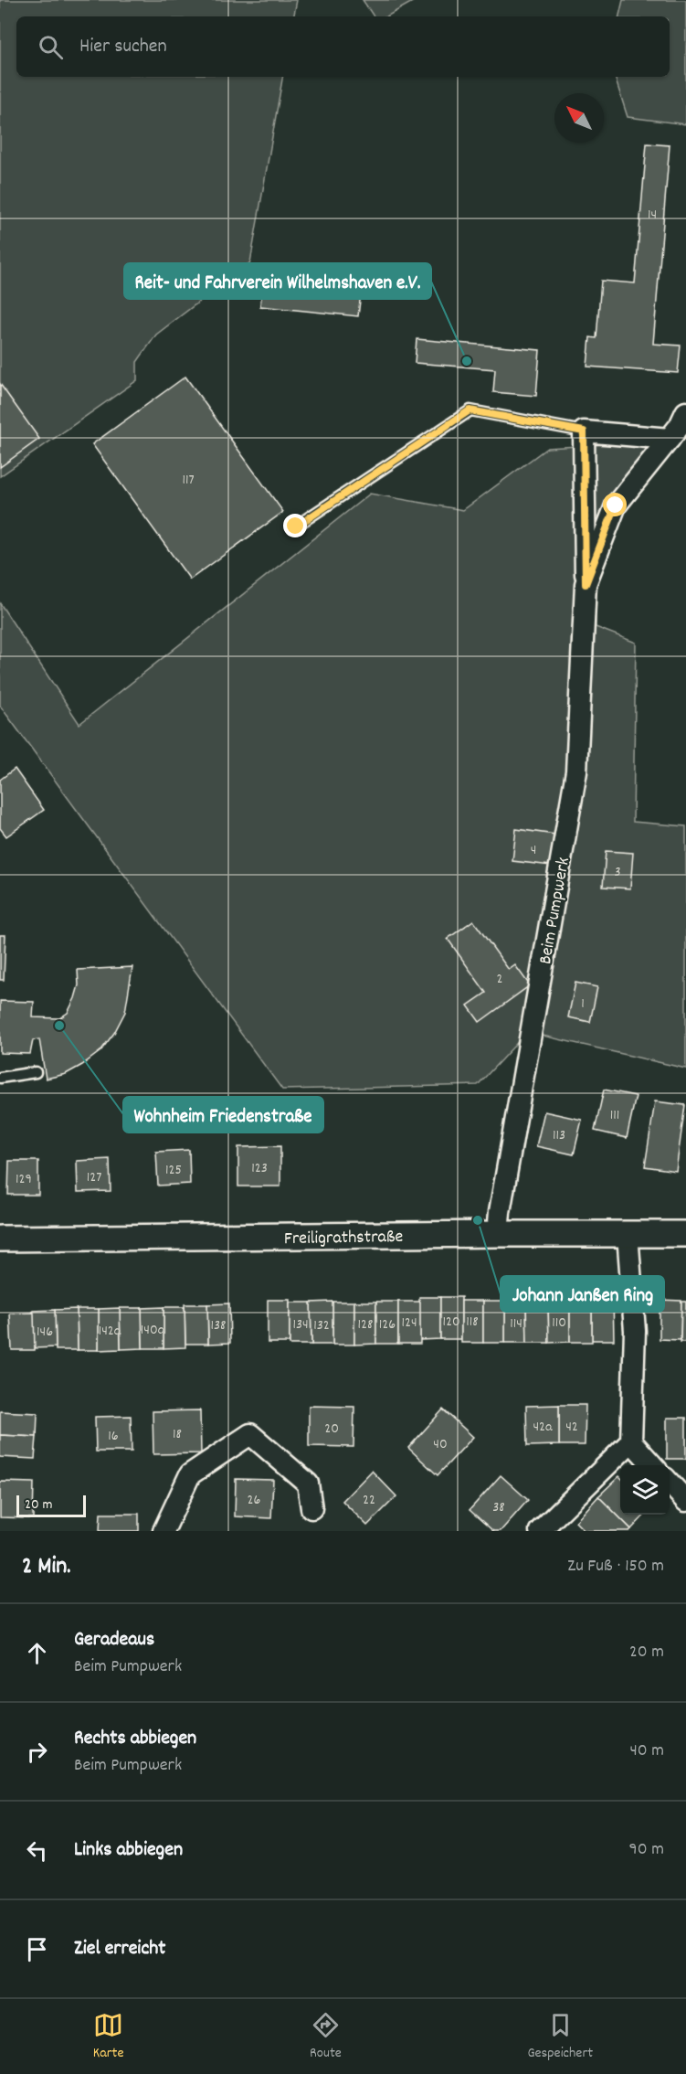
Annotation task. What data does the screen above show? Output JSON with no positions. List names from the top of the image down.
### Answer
{
  "streets": {
    "street": ["Beim Pumpwerk", "Freiligrathstraße"]
  },
  "crossings": [
    ["Beim Pumpwerk", "Freiligrathstraße"]
  ],
  "places": ["Reit- und Fahrverein Wilhelmshaven e.V.", "Wohnheim Friedenstraße", "Johann Janßen Ring"],
  "house_numbers": [
    "14",
    "117",
    "4",
    "3",
    "2",
    "1",
    "111",
    "113",
    "123",
    "125",
    "127",
    "129",
    "120",
    "118",
    "124",
    "110",
    "114",
    "134",
    "128",
    "126",
    "138",
    "132",
    "140a",
    "142a",
    "146",
    "42a",
    "42",
    "20",
    "18",
    "16",
    "40",
    "26",
    "22",
    "38"
  ],
  "scale_bar": "20 m",
  "north": "top left",
  "page": {
    "search": "Hier suchen",
    "scale": "20 m",
    "heading": ["2 Min.", "Zu Fuß · 150 m"],
    "list": [
      ["Geradeaus", "Beim Pumpwerk", "20 m"],
      ["Rechts abbiegen", "Beim Pumpwerk", "40 m"],
      ["Links abbiegen", "90 m"],
      "Ziel erreicht"
    ],
    "nav": ["Karte", "Route", "Gespeichert"]
  }
}
